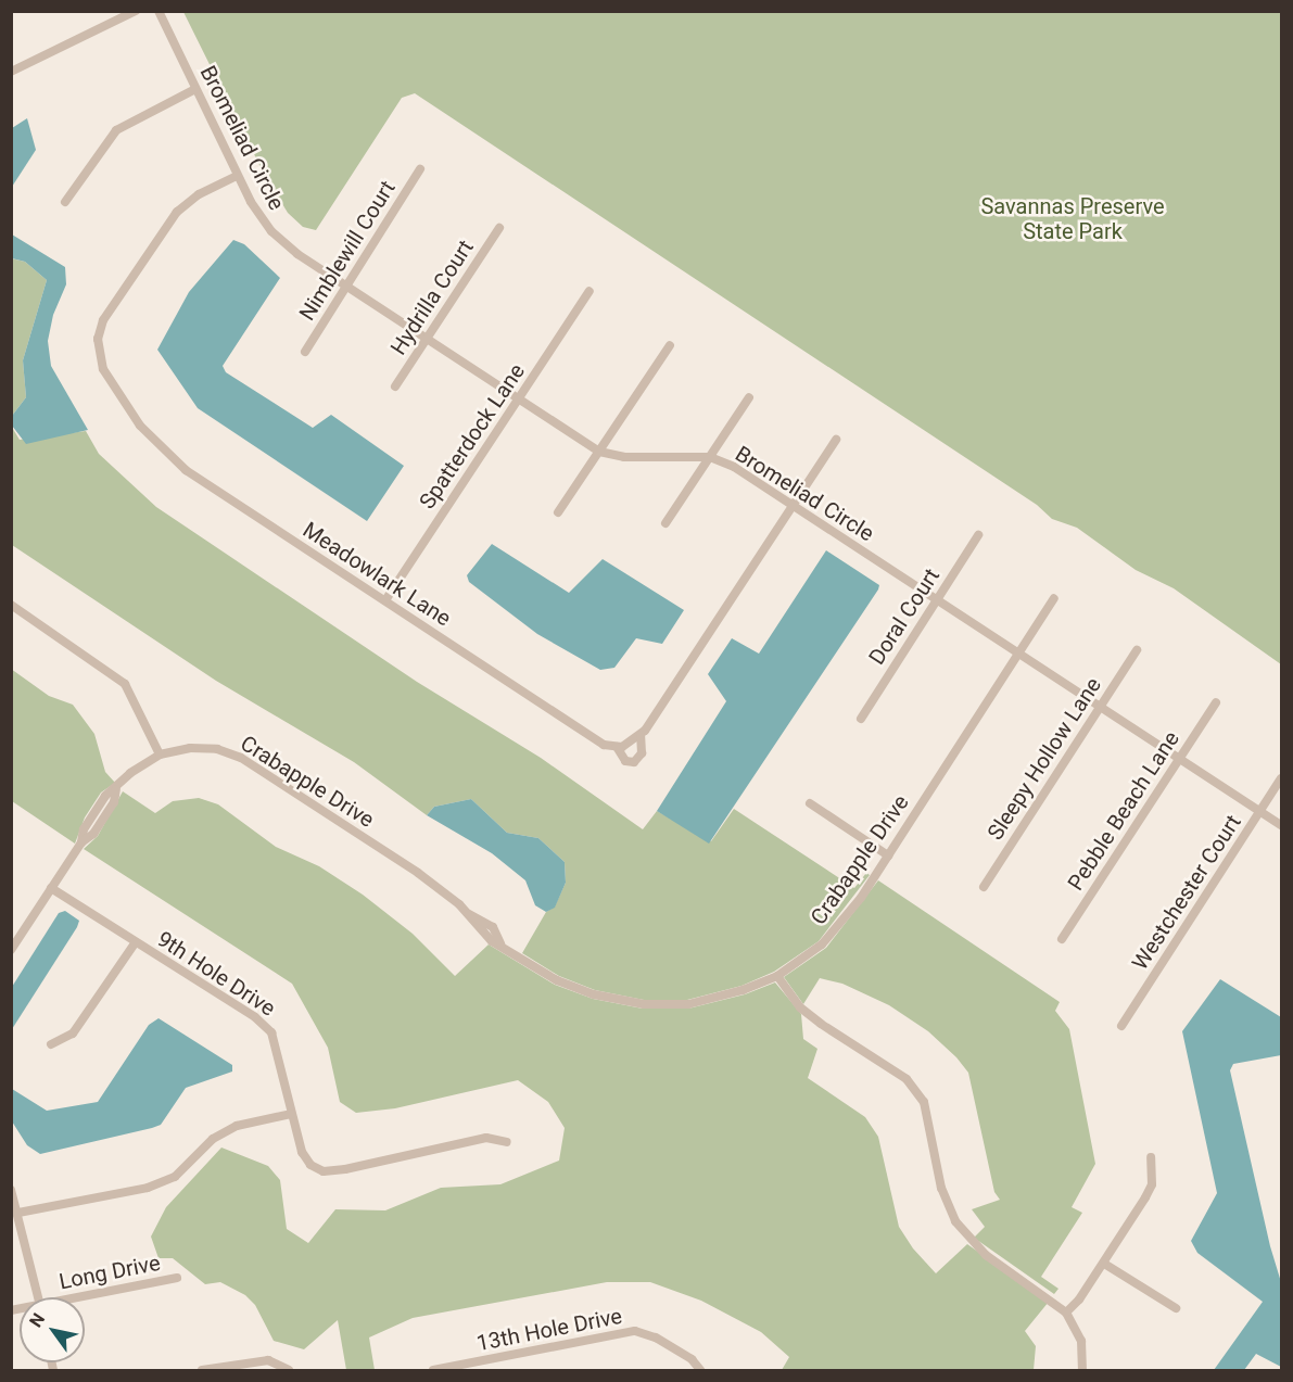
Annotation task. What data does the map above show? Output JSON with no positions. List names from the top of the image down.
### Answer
{
  "streets": {
    "street": [
      "Bromeliad Circle",
      "Nimblewill Court",
      "Hydrilla Court",
      "Spatterdock Lane",
      "Meadowlark Lane",
      "Doral Court",
      "Sleepy Hollow Lane",
      "Crabapple Drive",
      "Pebble Beach Lane",
      "Westchester Court",
      "9th Hole Drive",
      "Long Drive",
      "13th Hole Drive"
    ]
  },
  "crossings": [
    ["Bromeliad Circle", "Nimblewill Court"],
    ["Bromeliad Circle", "Hydrilla Court"],
    ["Bromeliad Circle", "Spatterdock Lane"],
    ["Bromeliad Circle", "Meadowlark Lane"],
    ["Bromeliad Circle", "Doral Court"],
    ["Bromeliad Circle", "Sleepy Hollow Lane"],
    ["Bromeliad Circle", "Crabapple Drive"],
    ["Bromeliad Circle", "Pebble Beach Lane"],
    ["Bromeliad Circle", "Westchester Court"],
    ["Spatterdock Lane", "Meadowlark Lane"],
    ["Crabapple Drive", "9th Hole Drive"]
  ],
  "parks": ["Savannas Preserve State Park"],
  "north": "top left"
}
